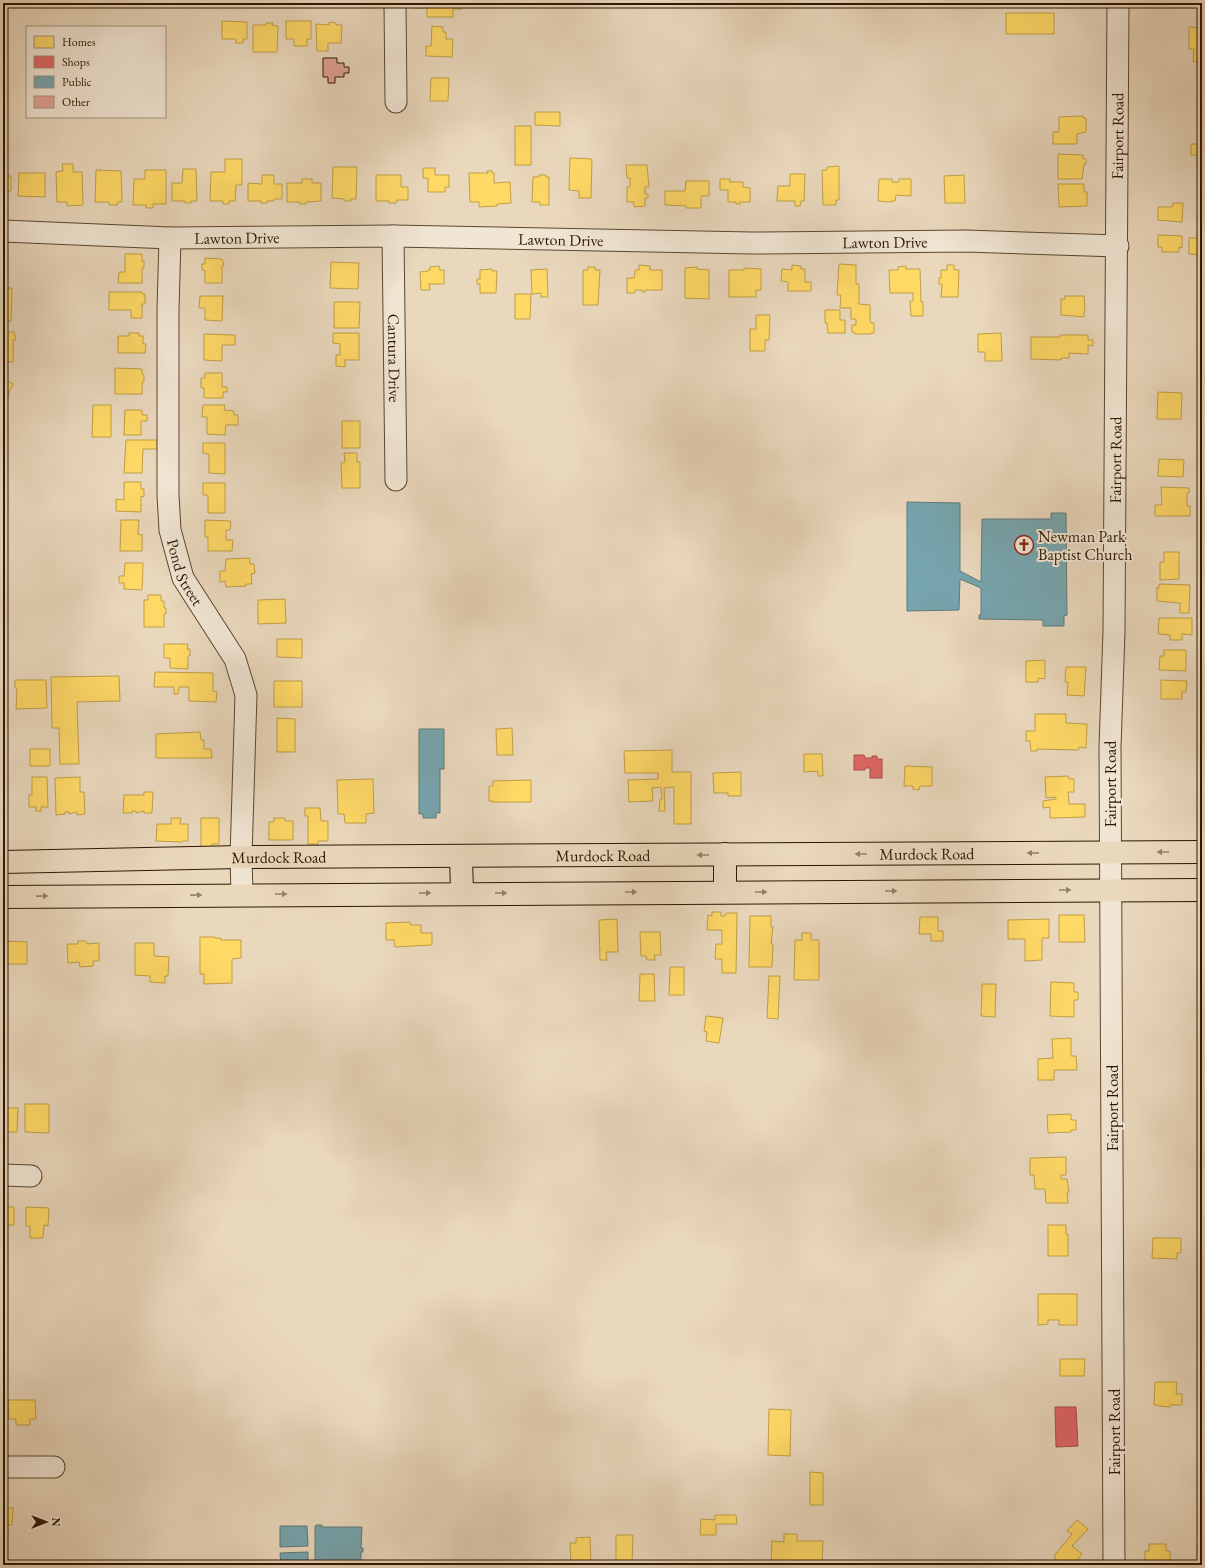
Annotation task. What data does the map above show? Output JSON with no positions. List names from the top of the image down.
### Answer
{
  "streets": {
    "main road": ["Murdock Road"],
    "street": [
      "Fairport Road",
      "Lawton Drive",
      "Cantura Drive",
      "Pond Street"
    ]
  },
  "crossings": [
    ["Fairport Road", "Lawton Drive"],
    ["Fairport Road", "Murdock Road"],
    ["Lawton Drive", "Cantura Drive"],
    ["Lawton Drive", "Pond Street"],
    ["Pond Street", "Murdock Road"]
  ],
  "places": {
    "church": ["Newman Park Baptist Church"]
  },
  "legend": [
    "Homes",
    "Shops",
    "Public",
    "Other"
  ],
  "north": "right"
}
